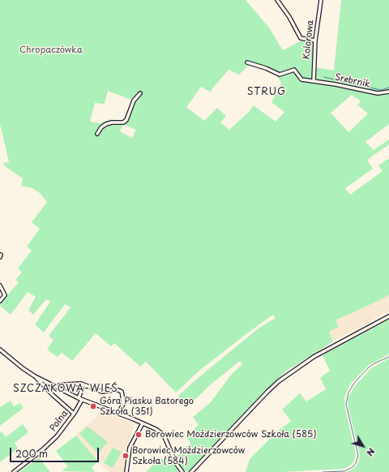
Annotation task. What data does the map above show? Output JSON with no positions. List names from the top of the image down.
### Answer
{
  "streets": {
    "street": ["Kolorowa", "Srebrnik", "Polna"]
  },
  "crossings": [
    ["Kolorowa", "Srebrnik"]
  ],
  "districts": ["STRUG", "SZCZAKOWA-WIEŚ"],
  "parks": ["Chropaczówka"],
  "places": ["Góra Piasku Batorego Szkoła (351)", "Borowiec Moździerzowców Szkoła (585)", "Borowiec Moździerzowców Szkoła (584)"],
  "scale_bar": "200 m",
  "north": "bottom right"
}
